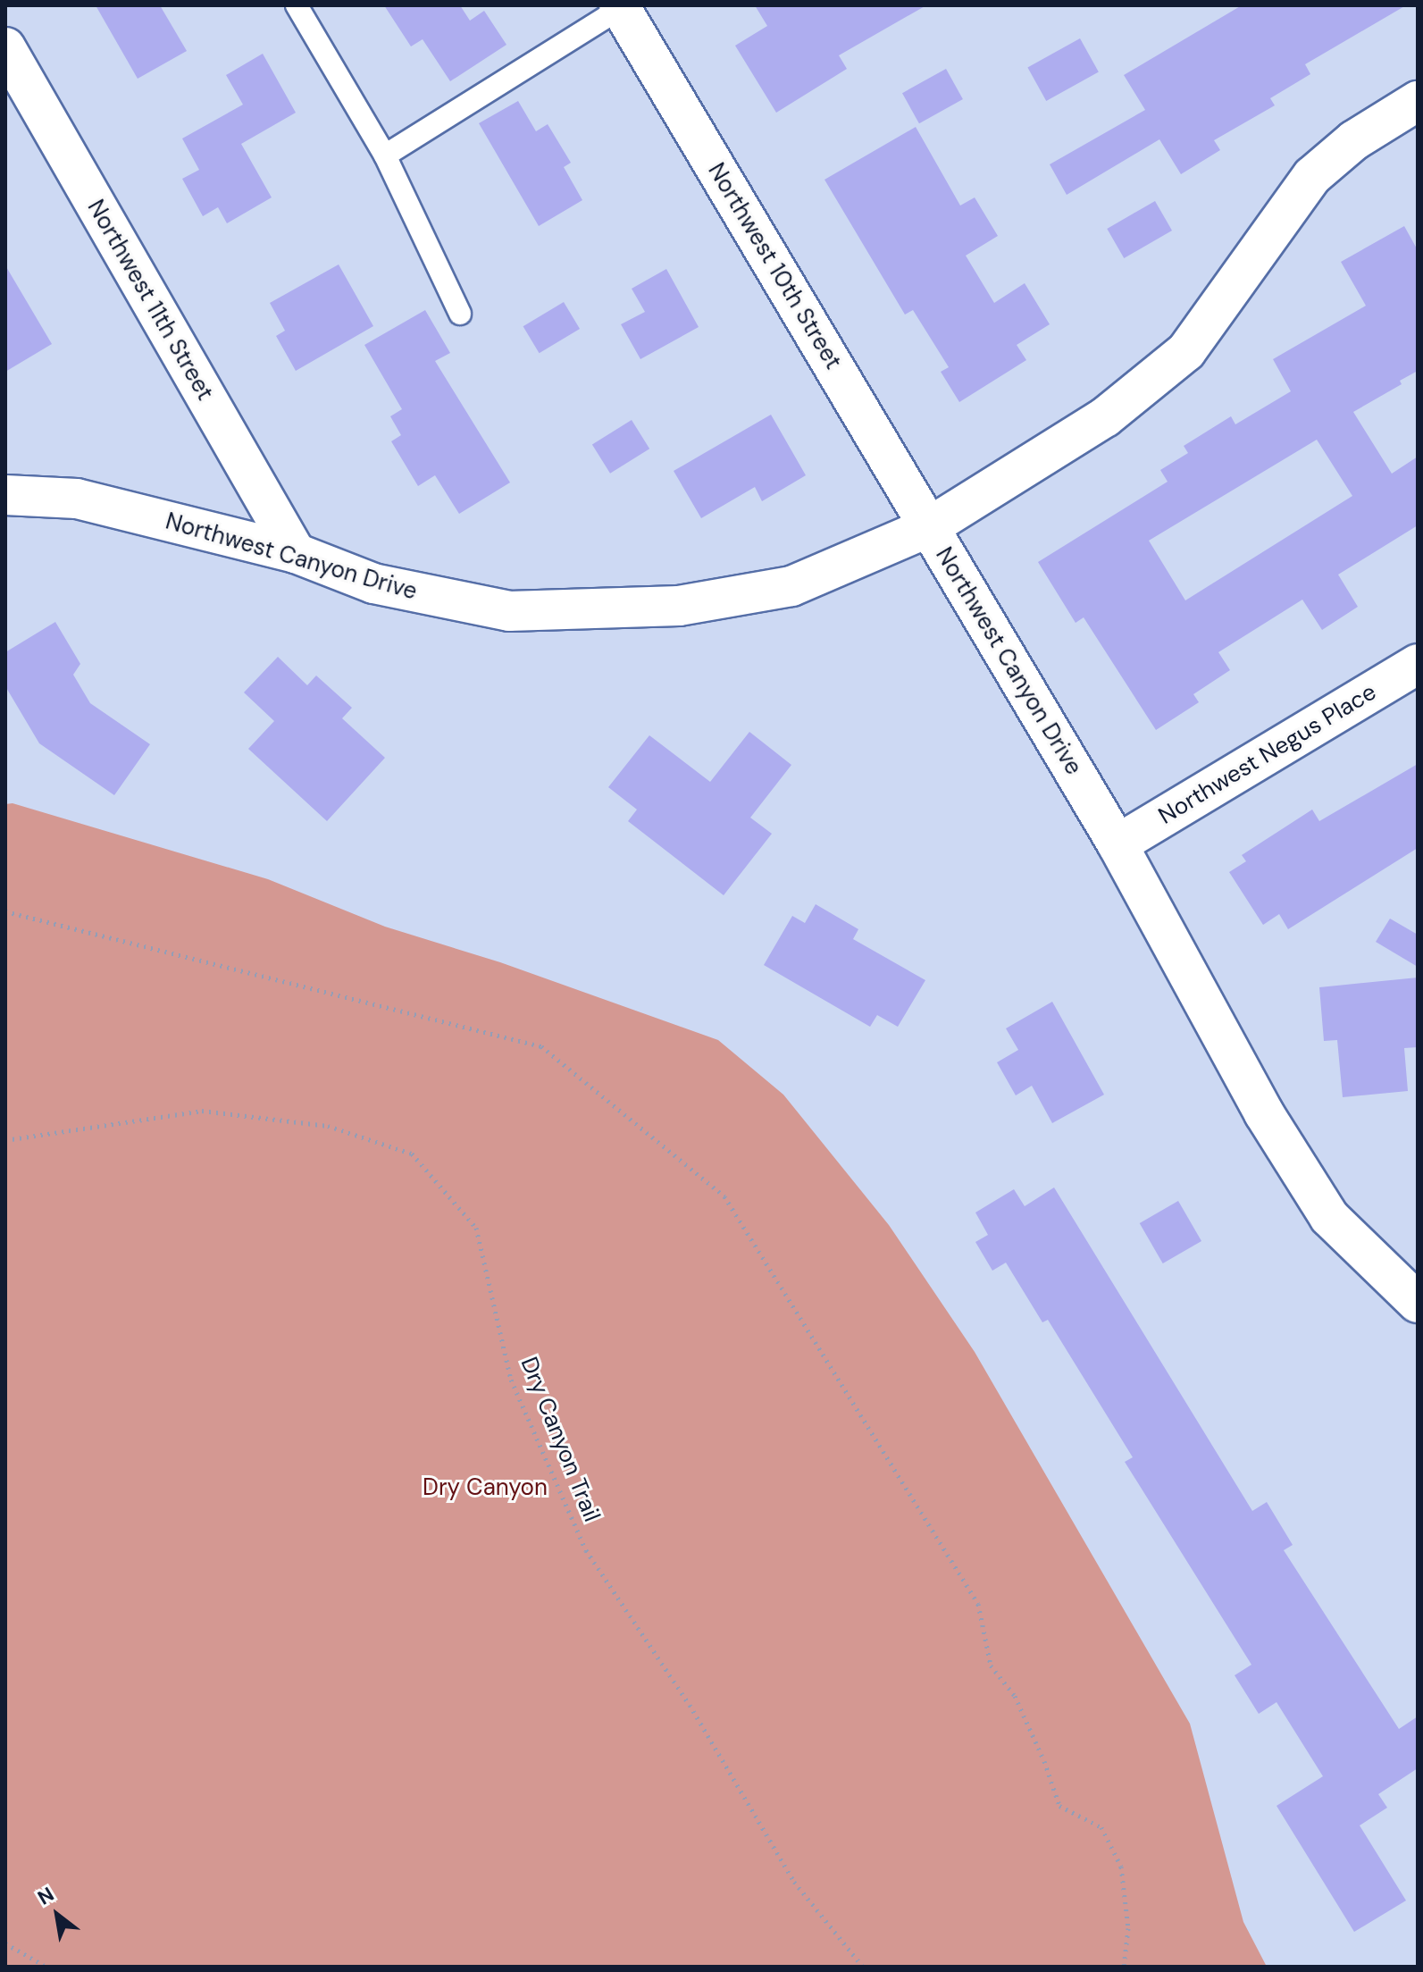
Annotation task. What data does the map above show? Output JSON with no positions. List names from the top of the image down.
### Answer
{
  "streets": {
    "street": [
      "Northwest 10th Street",
      "Northwest 11th Street",
      "Northwest Canyon Drive",
      "Northwest Negus Place"
    ],
    "path": ["Dry Canyon Trail"]
  },
  "crossings": [
    ["Northwest 10th Street", "Northwest Canyon Drive"],
    ["Northwest 11th Street", "Northwest Canyon Drive"],
    ["Northwest Canyon Drive", "Northwest Negus Place"]
  ],
  "parks": ["Dry Canyon"],
  "north": "top left"
}
